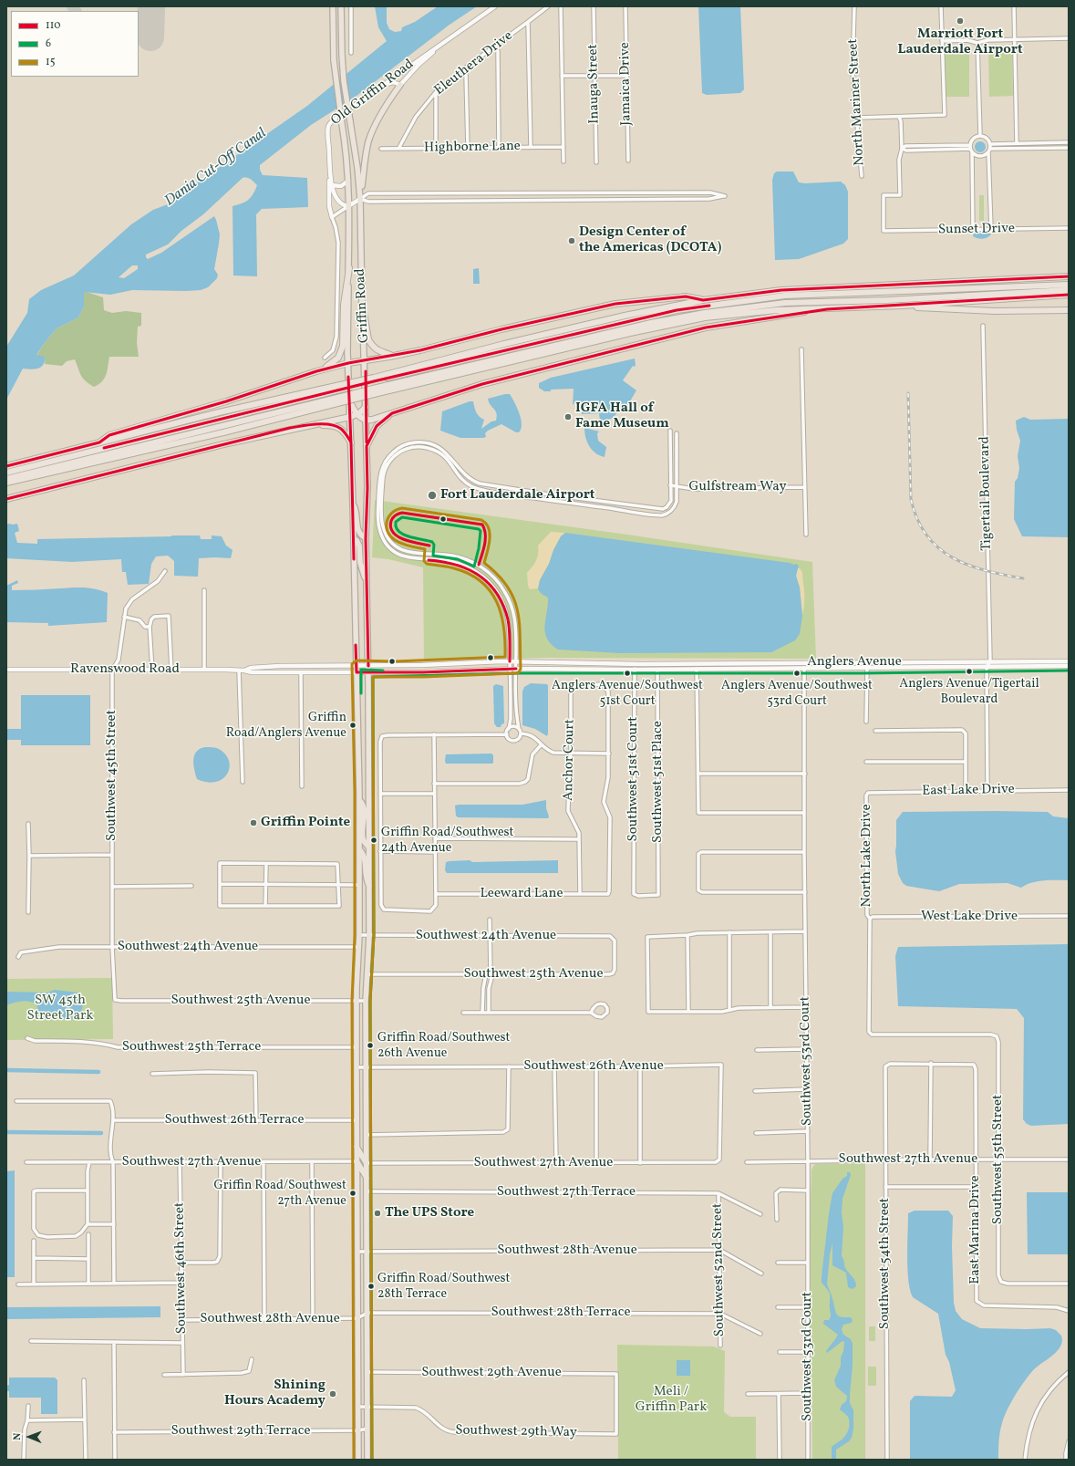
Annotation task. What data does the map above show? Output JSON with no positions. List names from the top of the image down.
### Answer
{
  "streets": {
    "main road": ["Griffin Road"],
    "street": [
      "Eleuthera Drive",
      "Inauga Street",
      "Jamaica Drive",
      "Old Griffin Road",
      "North Mariner Street",
      "Highborne Lane",
      "Sunset Drive",
      "Gulfstream Way",
      "Tigertail Boulevard",
      "Anglers Avenue",
      "Ravenswood Road",
      "Anchor Court",
      "Southwest 45th Street",
      "Southwest 51st Court",
      "Southwest 51st Place",
      "East Lake Drive",
      "North Lake Drive",
      "Leeward Lane",
      "West Lake Drive",
      "Southwest 24th Avenue",
      "Southwest 25th Avenue",
      "Southwest 25th Terrace",
      "Southwest 53rd Court",
      "Southwest 26th Avenue",
      "Southwest 26th Terrace",
      "Southwest 27th Avenue",
      "Southwest 55th Street",
      "Southwest 27th Terrace",
      "East Marina Drive",
      "Southwest 28th Avenue",
      "Southwest 54th Street",
      "Southwest 46th Street",
      "Southwest 52nd Street",
      "Southwest 28th Terrace",
      "Southwest 29th Avenue",
      "Southwest 29th Terrace",
      "Southwest 29th Way"
    ]
  },
  "crossings": [
    ["Eleuthera Drive", "Highborne Lane"],
    ["Old Griffin Road", "Griffin Road"],
    ["Griffin Road", "Anglers Avenue"],
    ["Griffin Road", "Ravenswood Road"],
    ["Griffin Road", "Southwest 24th Avenue"],
    ["Griffin Road", "Southwest 25th Avenue"],
    ["Griffin Road", "Southwest 25th Terrace"],
    ["Griffin Road", "Southwest 26th Avenue"],
    ["Griffin Road", "Southwest 26th Terrace"],
    ["Griffin Road", "Southwest 27th Avenue"],
    ["Griffin Road", "Southwest 27th Terrace"],
    ["Griffin Road", "Southwest 28th Avenue"],
    ["Griffin Road", "Southwest 28th Terrace"],
    ["Griffin Road", "Southwest 29th Avenue"],
    ["Griffin Road", "Southwest 29th Terrace"],
    ["Griffin Road", "Southwest 29th Way"],
    ["Tigertail Boulevard", "Anglers Avenue"],
    ["Anglers Avenue", "Ravenswood Road"],
    ["Anglers Avenue", "Southwest 51st Court"],
    ["Anglers Avenue", "Southwest 51st Place"],
    ["Anglers Avenue", "Southwest 53rd Court"],
    ["Ravenswood Road", "Southwest 45th Street"],
    ["Anchor Court", "Leeward Lane"],
    ["Southwest 45th Street", "Southwest 24th Avenue"],
    ["Southwest 45th Street", "Southwest 25th Avenue"],
    ["Southwest 51st Court", "Southwest 51st Place"],
    ["East Lake Drive", "North Lake Drive"],
    ["North Lake Drive", "West Lake Drive"],
    ["North Lake Drive", "Southwest 55th Street"],
    ["West Lake Drive", "Southwest 55th Street"],
    ["Southwest 24th Avenue", "Southwest 25th Avenue"],
    ["Southwest 53rd Court", "Southwest 27th Avenue"],
    ["Southwest 26th Avenue", "Southwest 27th Avenue"],
    ["Southwest 27th Avenue", "Southwest 55th Street"],
    ["Southwest 27th Avenue", "East Marina Drive"],
    ["Southwest 27th Avenue", "Southwest 54th Street"],
    ["Southwest 27th Avenue", "Southwest 46th Street"],
    ["Southwest 27th Terrace", "Southwest 52nd Street"],
    ["East Marina Drive", "Southwest 54th Street"],
    ["Southwest 28th Avenue", "Southwest 46th Street"],
    ["Southwest 28th Avenue", "Southwest 52nd Street"],
    ["Southwest 52nd Street", "Southwest 28th Terrace"],
    ["Southwest 29th Avenue", "Southwest 29th Way"]
  ],
  "water": ["Dania Cut-Off Canal"],
  "parks": ["SW 45th Street Park", "Meli / Griffin Park"],
  "places": [
    "Marriott Fort Lauderdale Airport",
    "Design Center of the Americas (DCOTA)",
    "IGFA Hall of Fame Museum",
    "Fort Lauderdale Airport",
    "Anglers Avenue/Tigertail Boulevard",
    "Anglers Avenue/Southwest 51st Court",
    "Anglers Avenue/Southwest 53rd Court",
    "Griffin Road/Anglers Avenue",
    "Griffin Pointe",
    "Griffin Road/Southwest 24th Avenue",
    "Griffin Road/Southwest 26th Avenue",
    "Griffin Road/Southwest 27th Avenue",
    "The UPS Store",
    "Griffin Road/Southwest 28th Terrace",
    "Shining Hours Academy"
  ],
  "lines": ["transit line 110", "transit line 15", "transit line 6"],
  "legend": ["110", "6", "15"],
  "north": "left"
}
